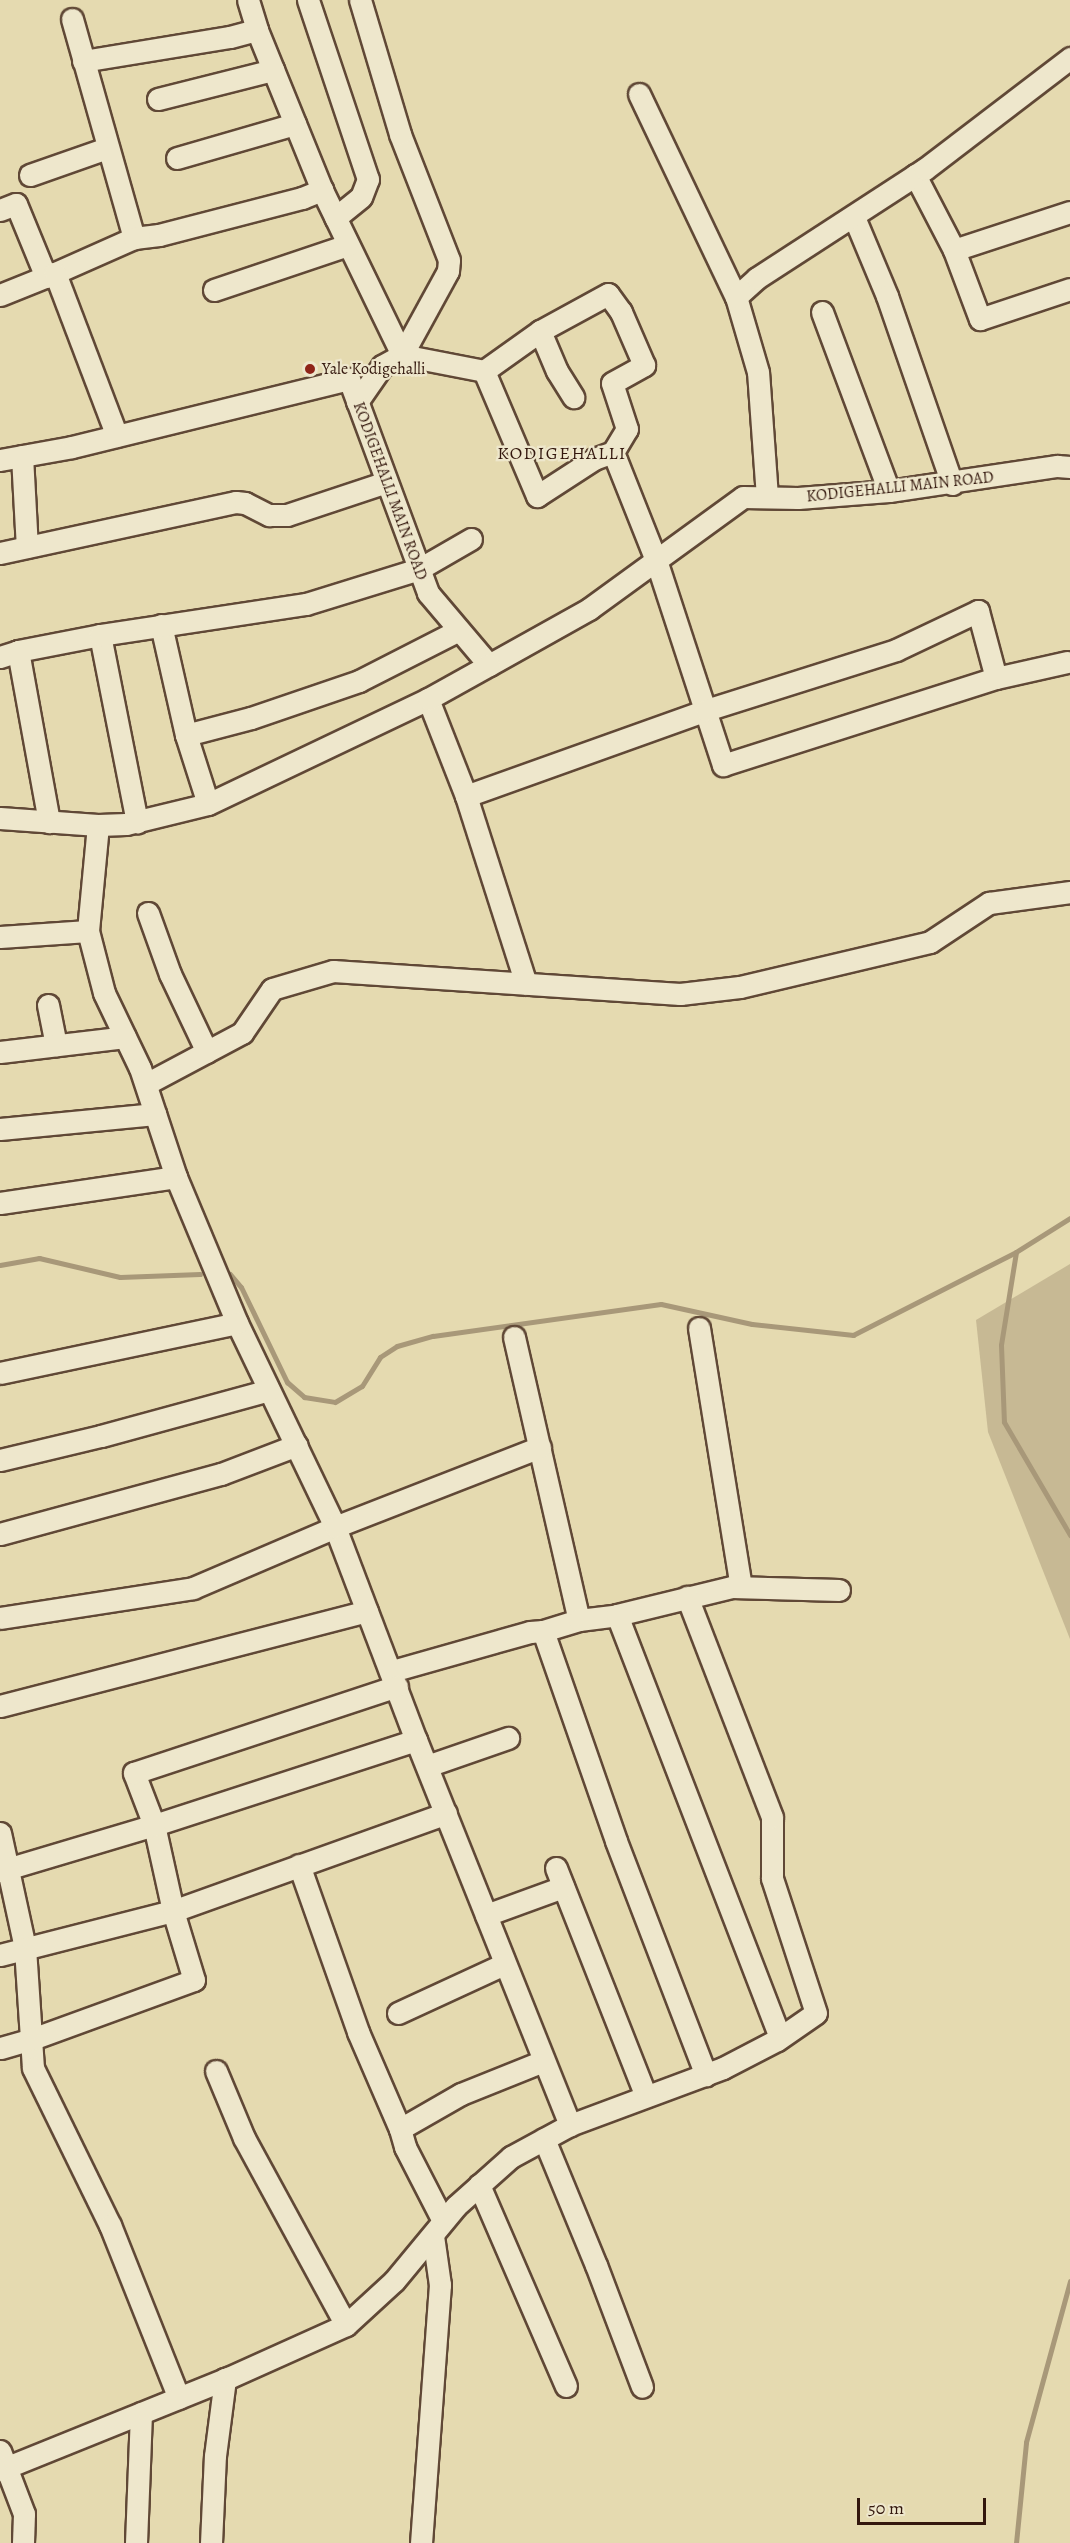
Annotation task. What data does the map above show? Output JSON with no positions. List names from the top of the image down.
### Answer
{
  "streets": {
    "street": ["KODIGEHALLI MAIN ROAD"]
  },
  "districts": ["KODIGEHALLI"],
  "places": ["Yale Kodigehalli"],
  "scale_bar": "50 m"
}
